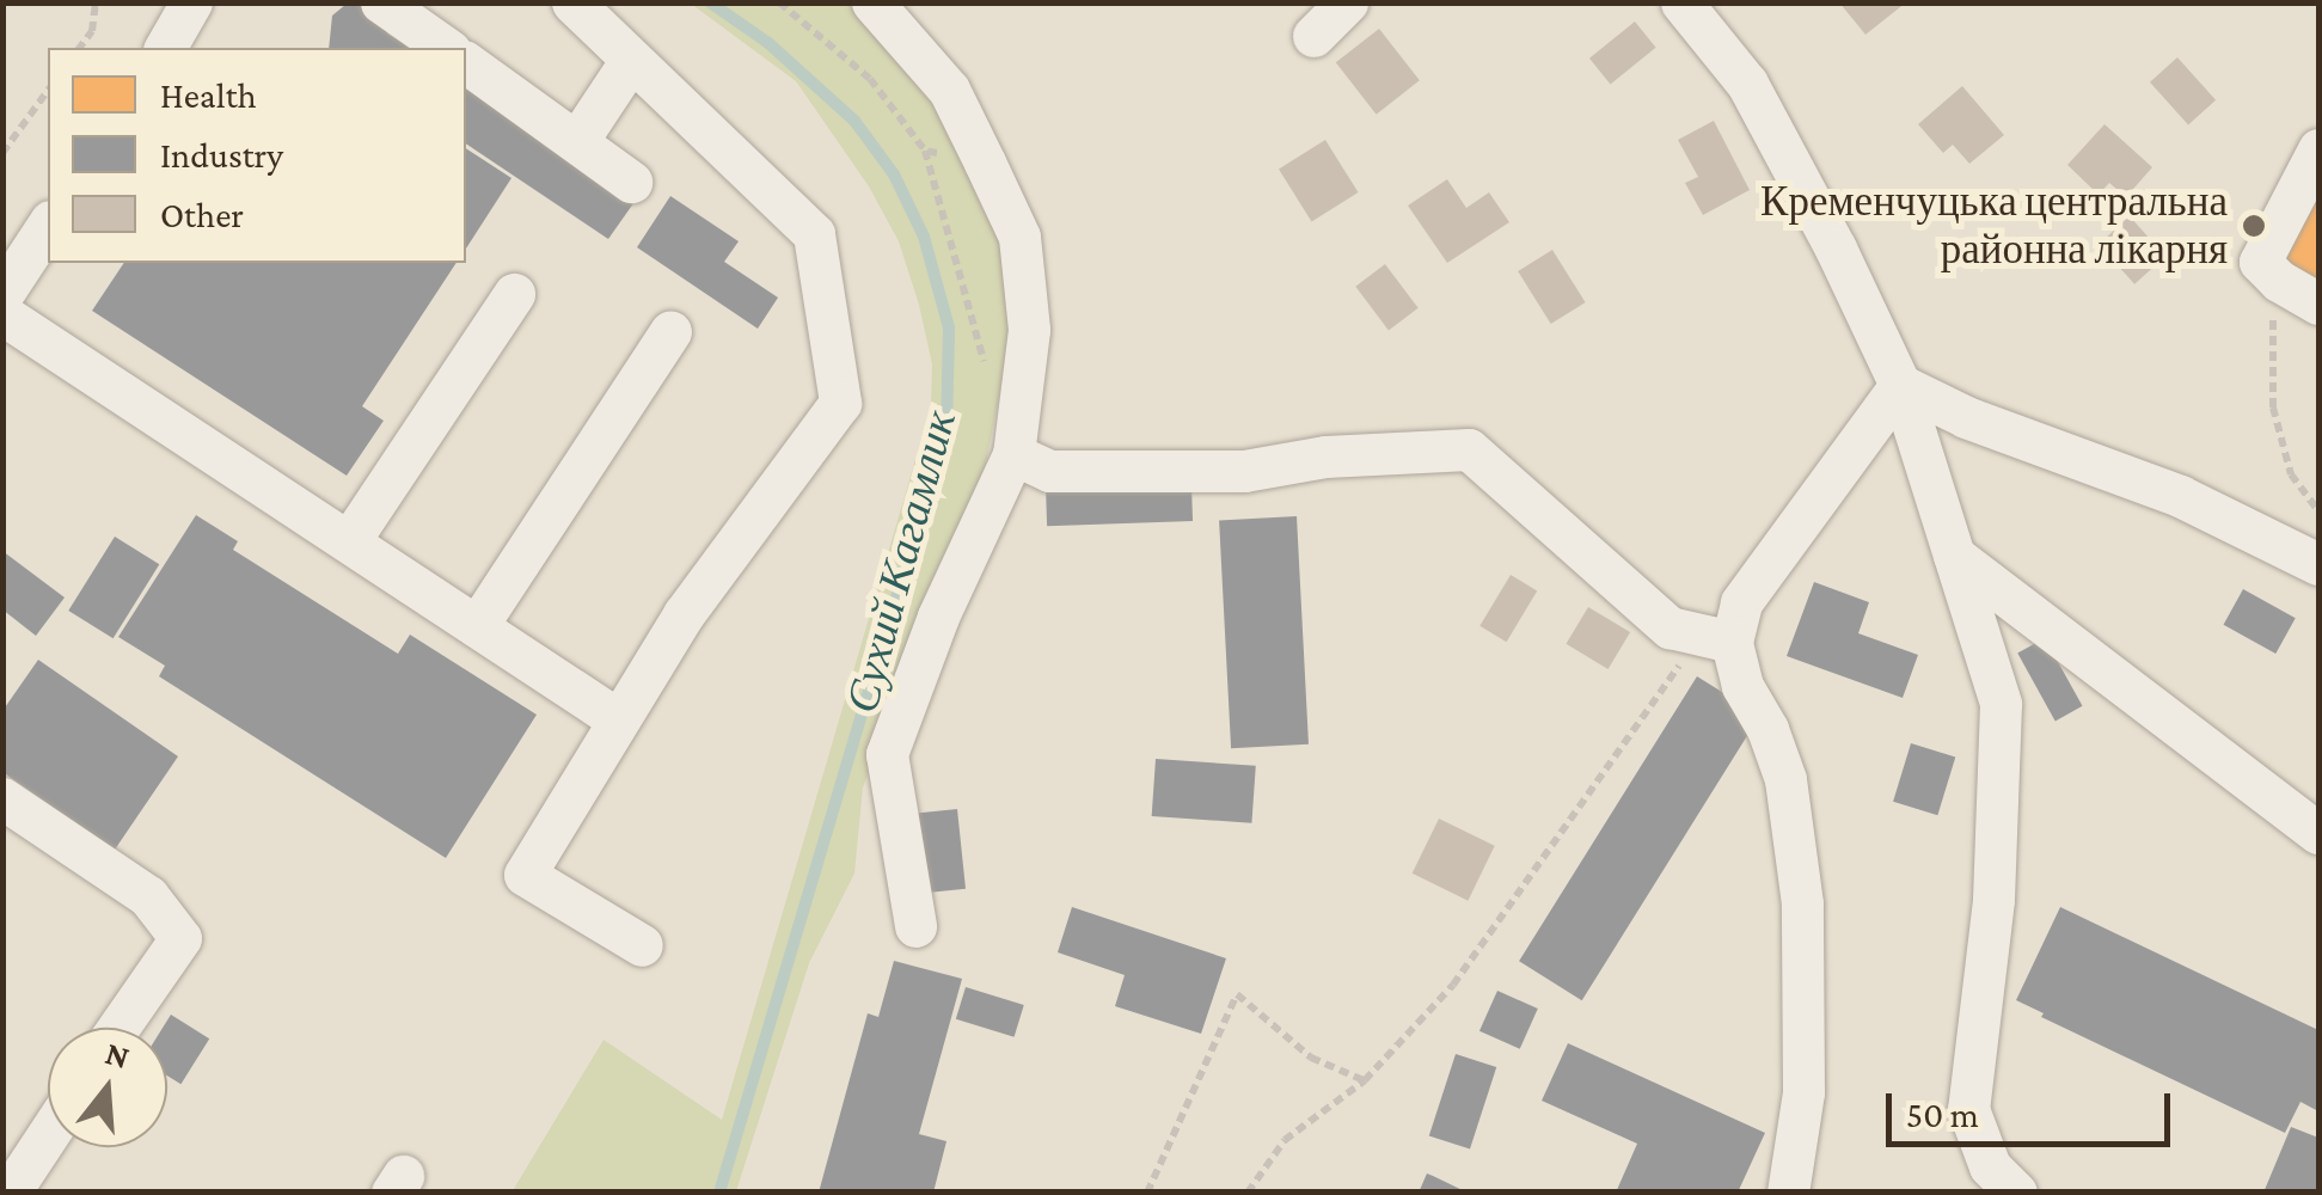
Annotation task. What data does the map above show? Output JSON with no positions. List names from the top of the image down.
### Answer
{
  "water": ["Сухий Кагамлик"],
  "places": ["Кременчуцька центральна районна лікарня"],
  "legend": ["Health", "Industry", "Other"],
  "scale_bar": "50 m",
  "north": "top"
}
